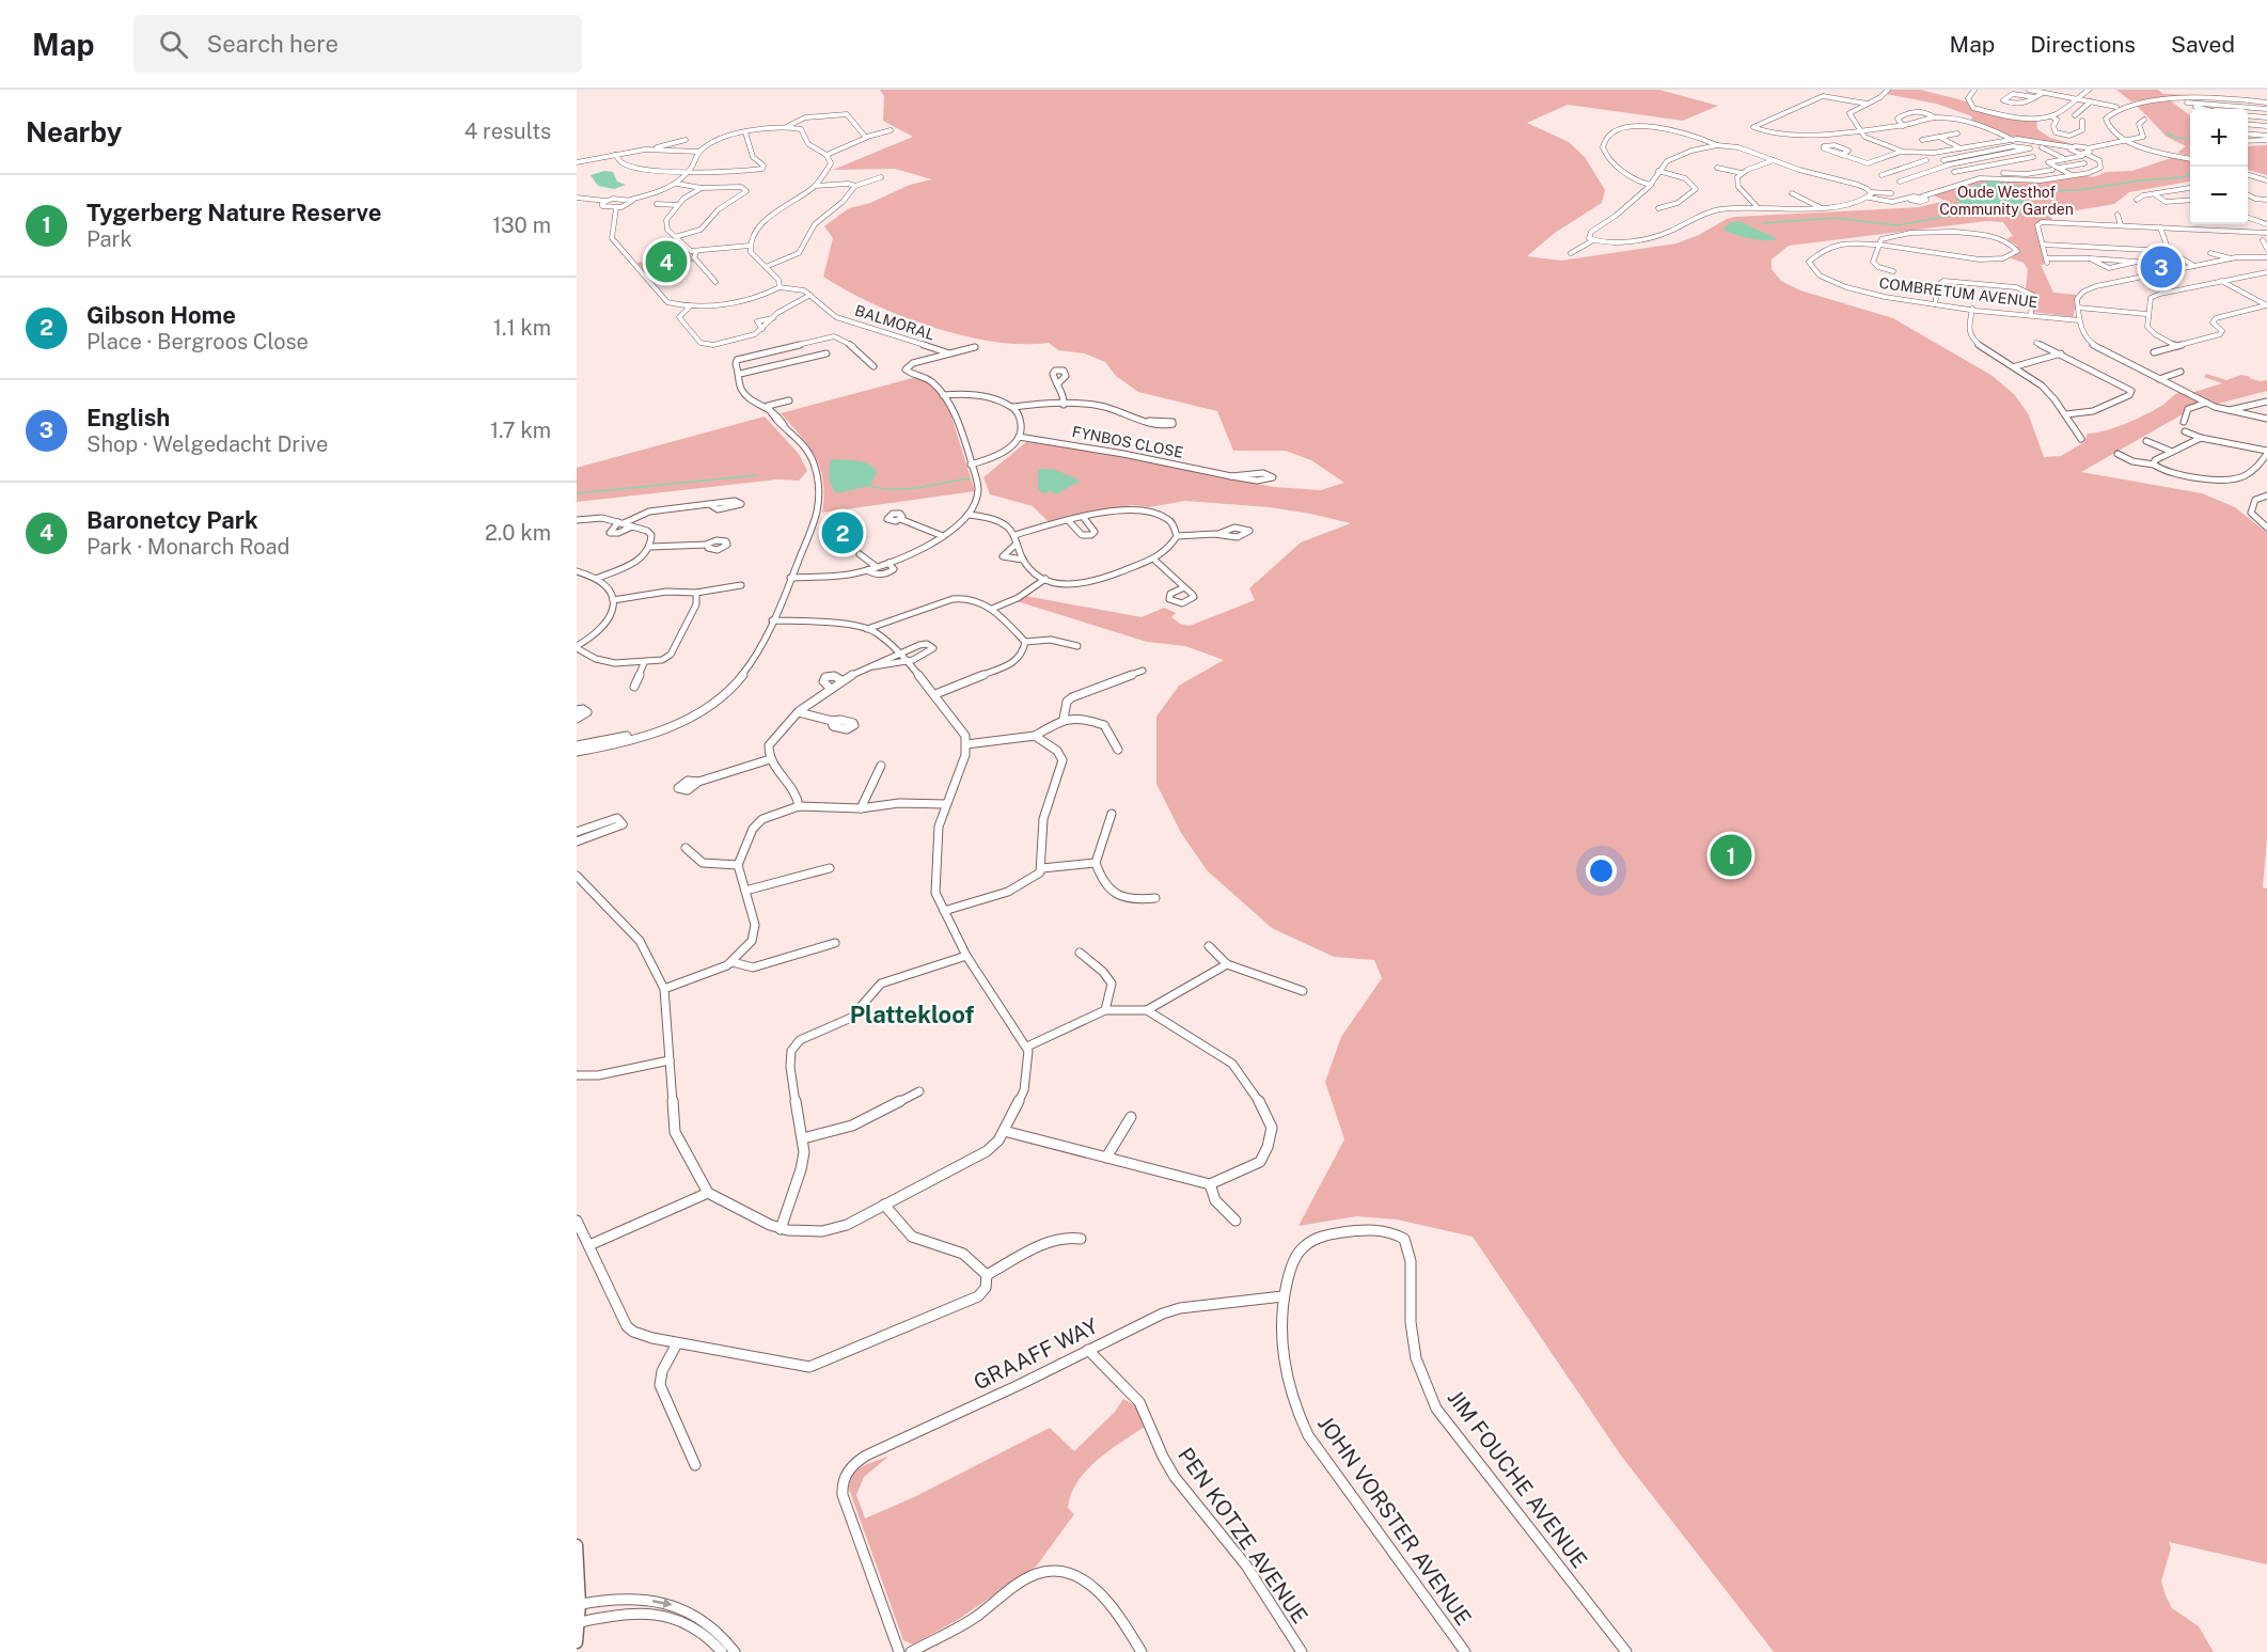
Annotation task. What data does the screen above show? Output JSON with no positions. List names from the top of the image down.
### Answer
{
  "streets": {
    "street": [
      "COMBRETUM AVENUE",
      "BALMORAL",
      "FYNBOS CLOSE",
      "GRAAFF WAY",
      "JIM FOUCHE AVENUE",
      "JOHN VORSTER AVENUE",
      "PEN KOTZE AVENUE"
    ]
  },
  "crossings": [
    ["GRAAFF WAY", "JIM FOUCHE AVENUE"],
    ["GRAAFF WAY", "JOHN VORSTER AVENUE"],
    ["GRAAFF WAY", "PEN KOTZE AVENUE"],
    ["JIM FOUCHE AVENUE", "JOHN VORSTER AVENUE"]
  ],
  "districts": ["Plattekloof"],
  "parks": ["Oude Westhof Community Garden"],
  "page": {
    "header": "Map",
    "search": "Search here",
    "nav": ["Map", "Directions", "Saved"],
    "heading": ["Nearby", "4 results"],
    "map_buttons": ["+", "−"],
    "list": [
      {
        "mark": "1",
        "name": "Tygerberg Nature Reserve",
        "note": "Park",
        "value": "130 m"
      },
      {
        "mark": "2",
        "name": "Gibson Home",
        "note": "Place · Bergroos Close",
        "value": "1.1 km"
      },
      {
        "mark": "3",
        "name": "English",
        "note": "Shop · Welgedacht Drive",
        "value": "1.7 km"
      },
      {
        "mark": "4",
        "name": "Baronetcy Park",
        "note": "Park · Monarch Road",
        "value": "2.0 km"
      }
    ],
    "pins": [
      "4",
      "3",
      "2",
      "1"
    ]
  }
}
